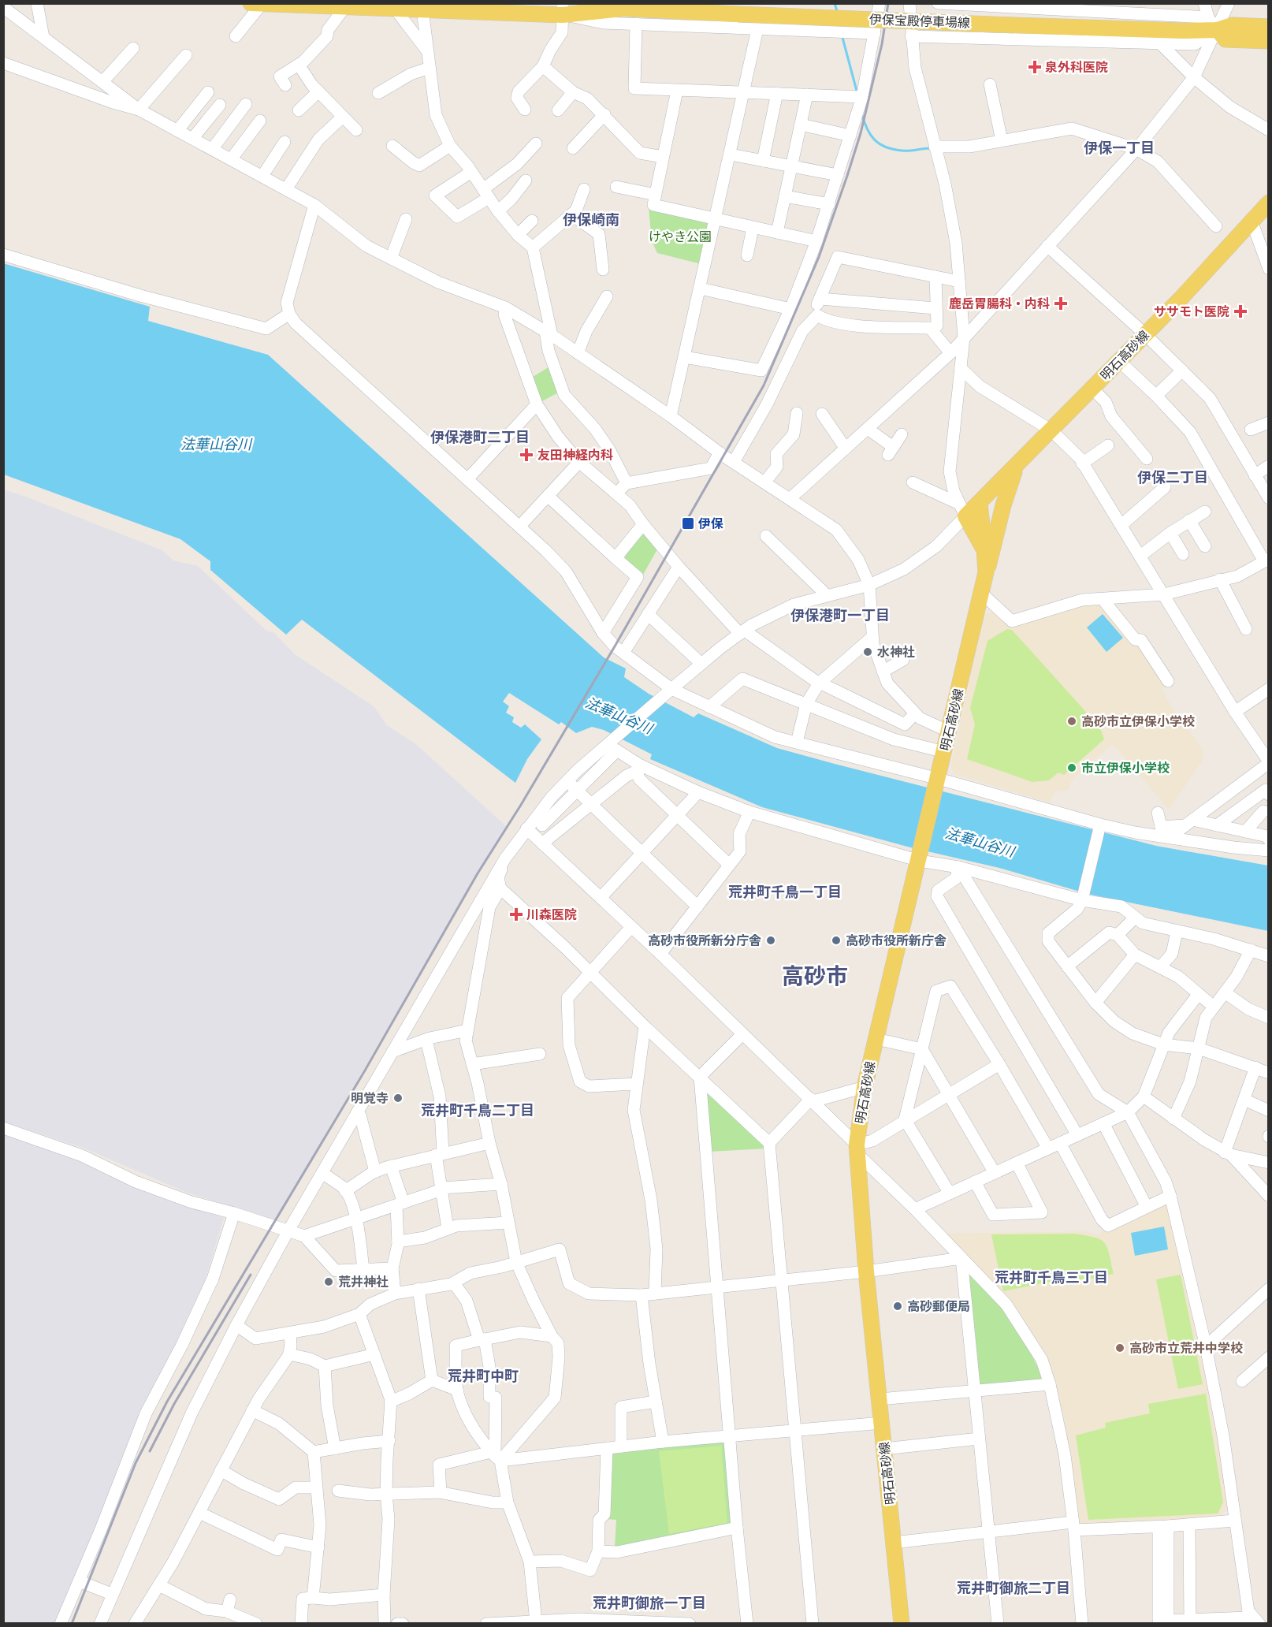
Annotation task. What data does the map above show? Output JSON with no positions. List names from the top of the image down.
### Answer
{
  "streets": {
    "main road": ["伊保宝殿停車場線", "明石高砂線"]
  },
  "districts": [
    "伊保一丁目",
    "伊保崎南",
    "伊保港町二丁目",
    "伊保二丁目",
    "伊保港町一丁目",
    "荒井町千鳥一丁目",
    "高砂市",
    "荒井町千鳥二丁目",
    "荒井町千鳥三丁目",
    "荒井町中町",
    "荒井町御旅二丁目",
    "荒井町御旅一丁目"
  ],
  "water": ["法華山谷川"],
  "parks": ["けやき公園"],
  "places": {
    "health": [
      "泉外科医院",
      "鹿岳胃腸科・内科",
      "ササモト医院",
      "友田神経内科",
      "川森医院"
    ],
    "transit": ["伊保"],
    "other": [
      "水神社",
      "高砂市立伊保小学校",
      "市立伊保小学校",
      "高砂市役所新分庁舎",
      "高砂市役所新庁舎",
      "明覚寺",
      "荒井神社",
      "高砂郵便局",
      "高砂市立荒井中学校"
    ]
  }
}
